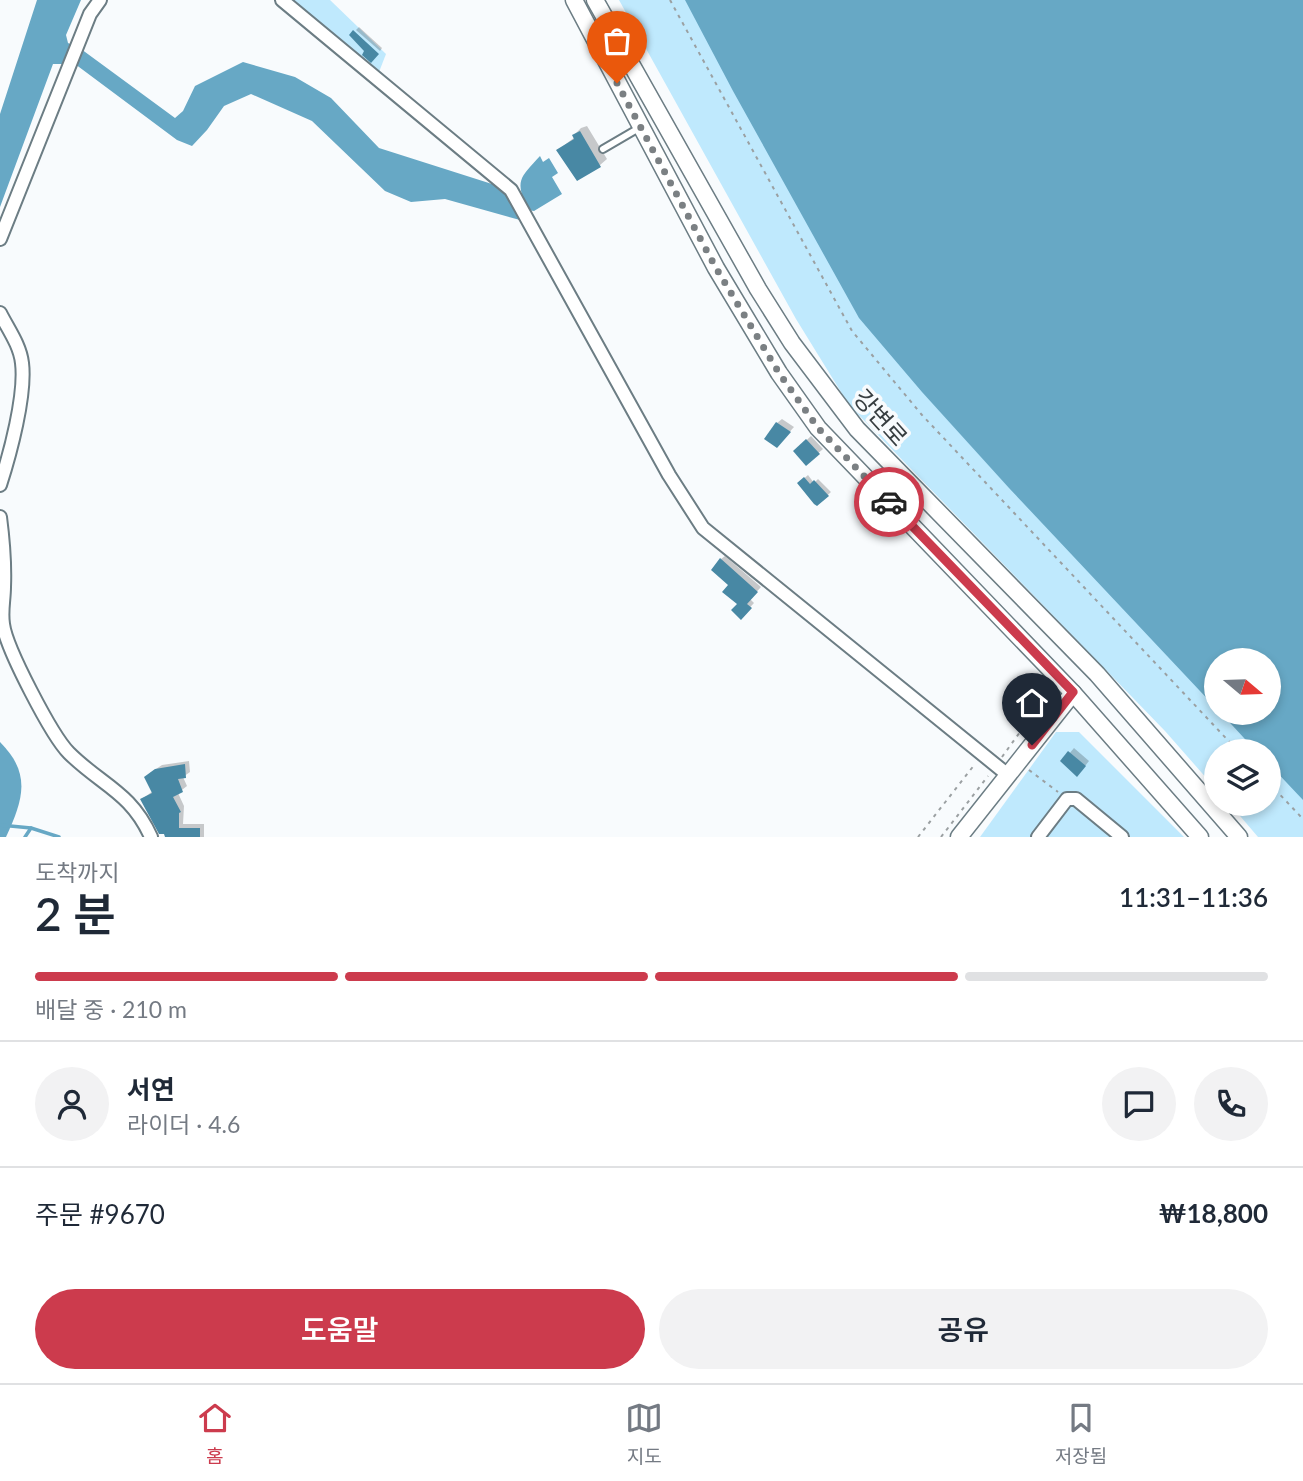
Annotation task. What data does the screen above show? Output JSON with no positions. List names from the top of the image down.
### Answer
{
  "streets": {
    "street": ["강변로"]
  },
  "north": "right",
  "page": {
    "heading": ["2 분", "도착까지", "11:31–11:36"],
    "panel": [
      "서연",
      "라이더 · 4.6",
      "주문 #9670",
      "₩18,800"
    ],
    "bar": "배달 중 · 210 m",
    "buttons": ["도움말", "공유"],
    "tabs": ["홈", "지도", "저장됨"]
  }
}
